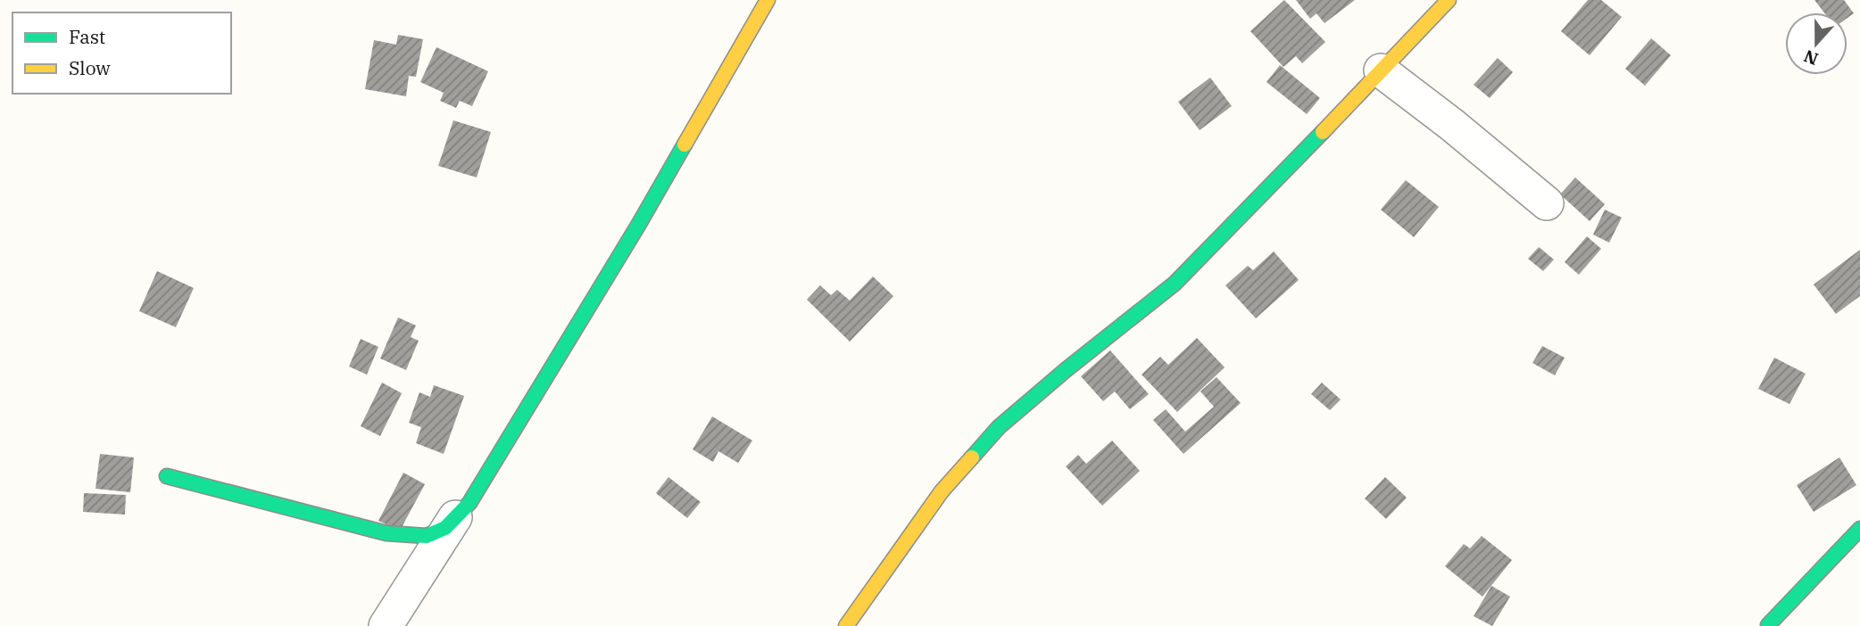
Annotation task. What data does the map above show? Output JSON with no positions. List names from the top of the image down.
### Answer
{
  "legend": ["Fast", "Slow"],
  "north": "bottom"
}
